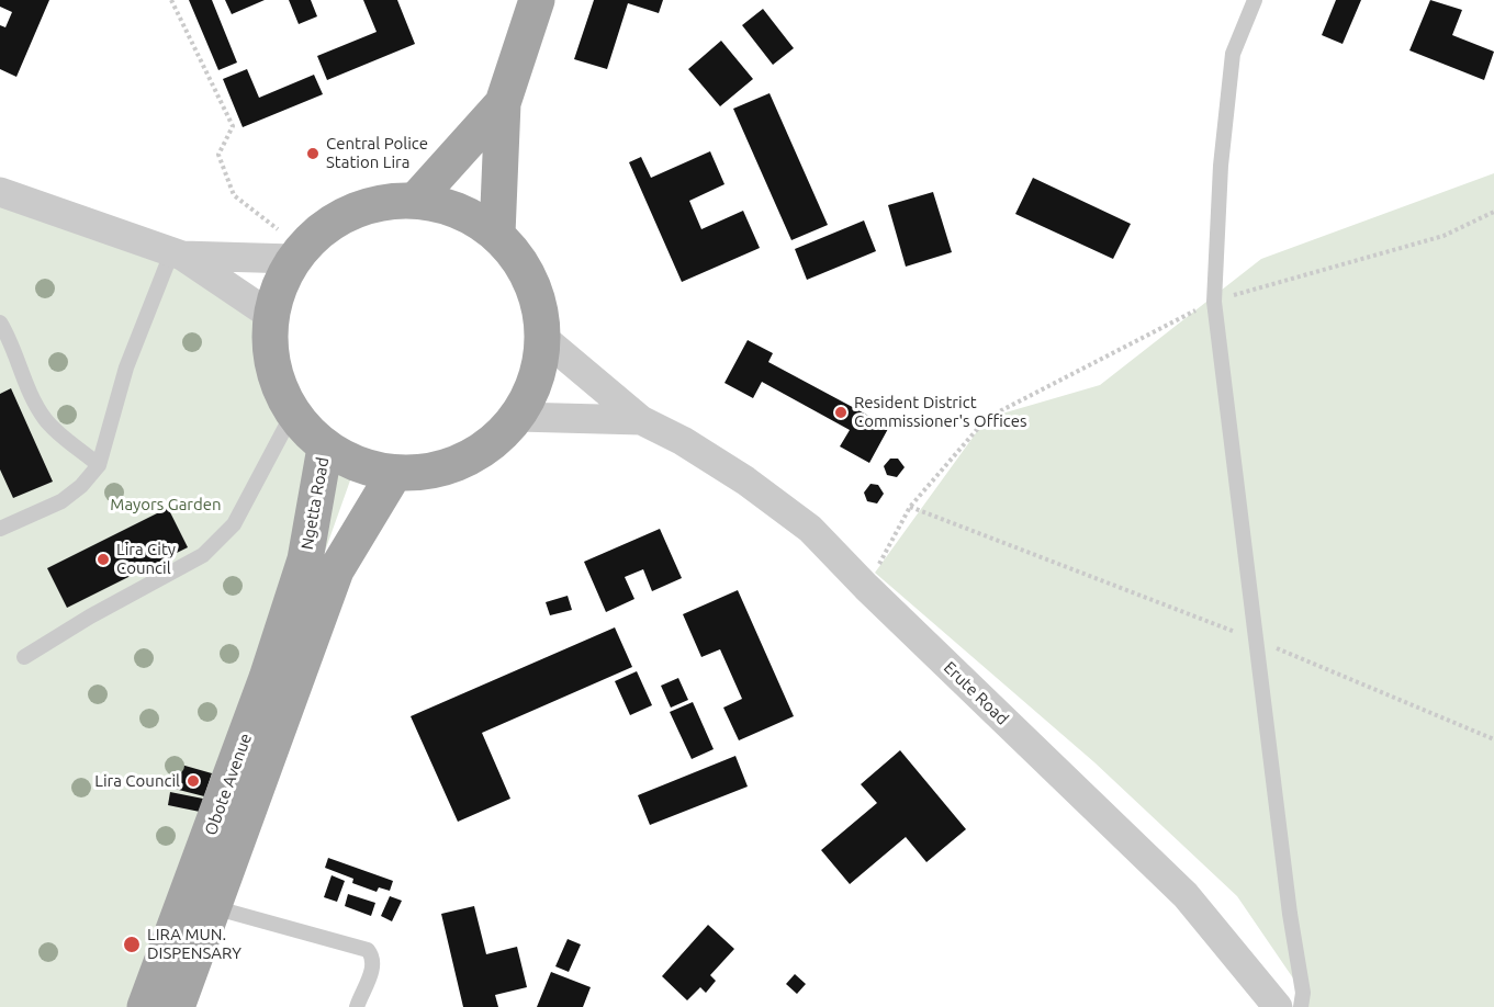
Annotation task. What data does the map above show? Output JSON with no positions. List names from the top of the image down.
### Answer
{
  "streets": {
    "main road": ["Ngetta Road", "Obote Avenue"],
    "street": ["Erute Road"]
  },
  "crossings": [
    ["Ngetta Road", "Obote Avenue"]
  ],
  "parks": ["Mayors Garden"],
  "places": [
    "Central Police Station Lira",
    "Resident District Commissioner's Offices",
    "Lira City Council",
    "Lira Council",
    "LIRA MUN. DISPENSARY"
  ]
}
